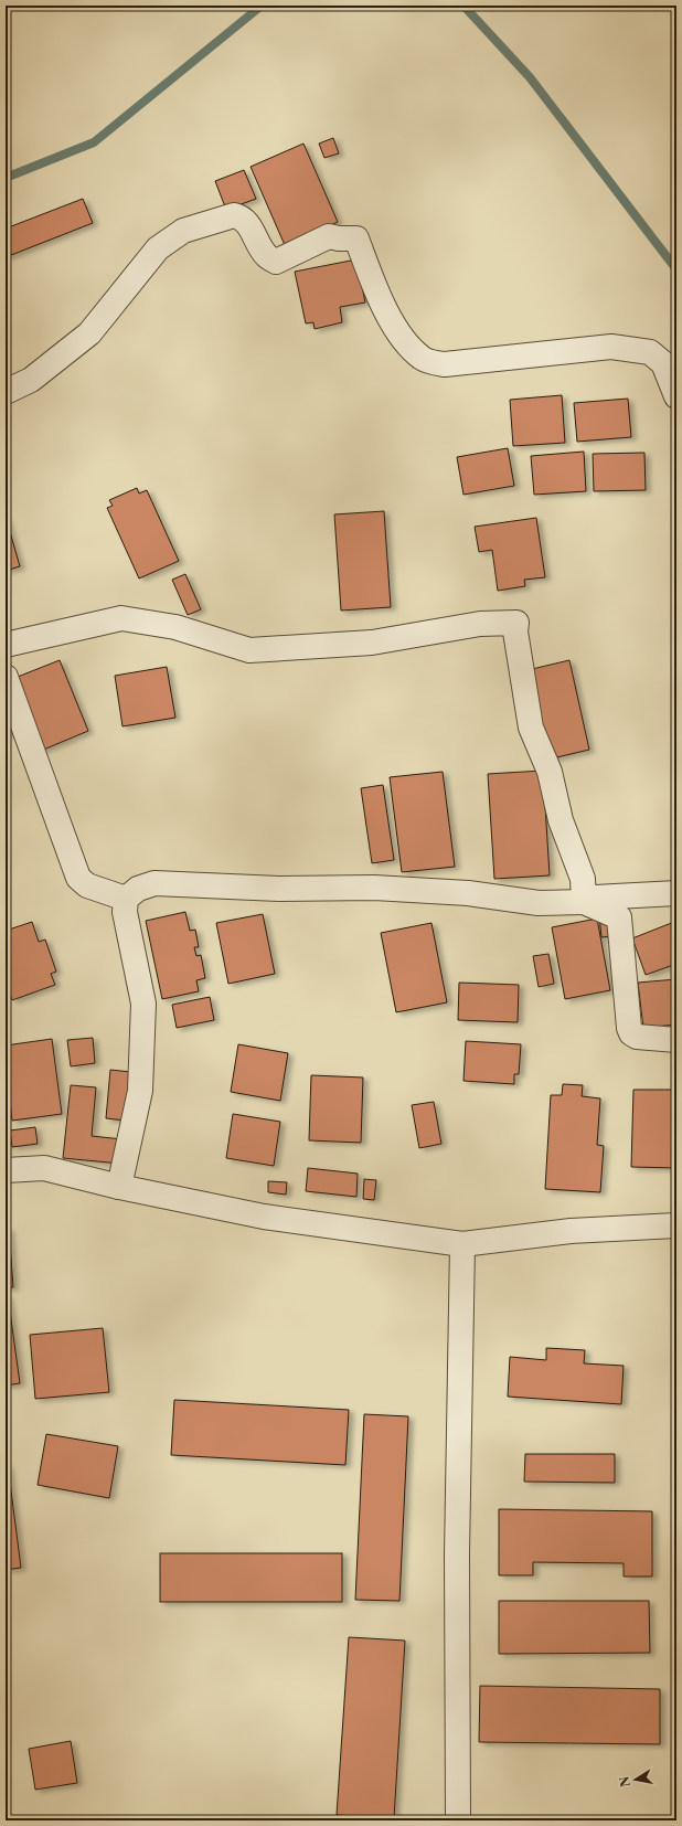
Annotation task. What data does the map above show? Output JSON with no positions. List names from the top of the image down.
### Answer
{
  "north": "left"
}
